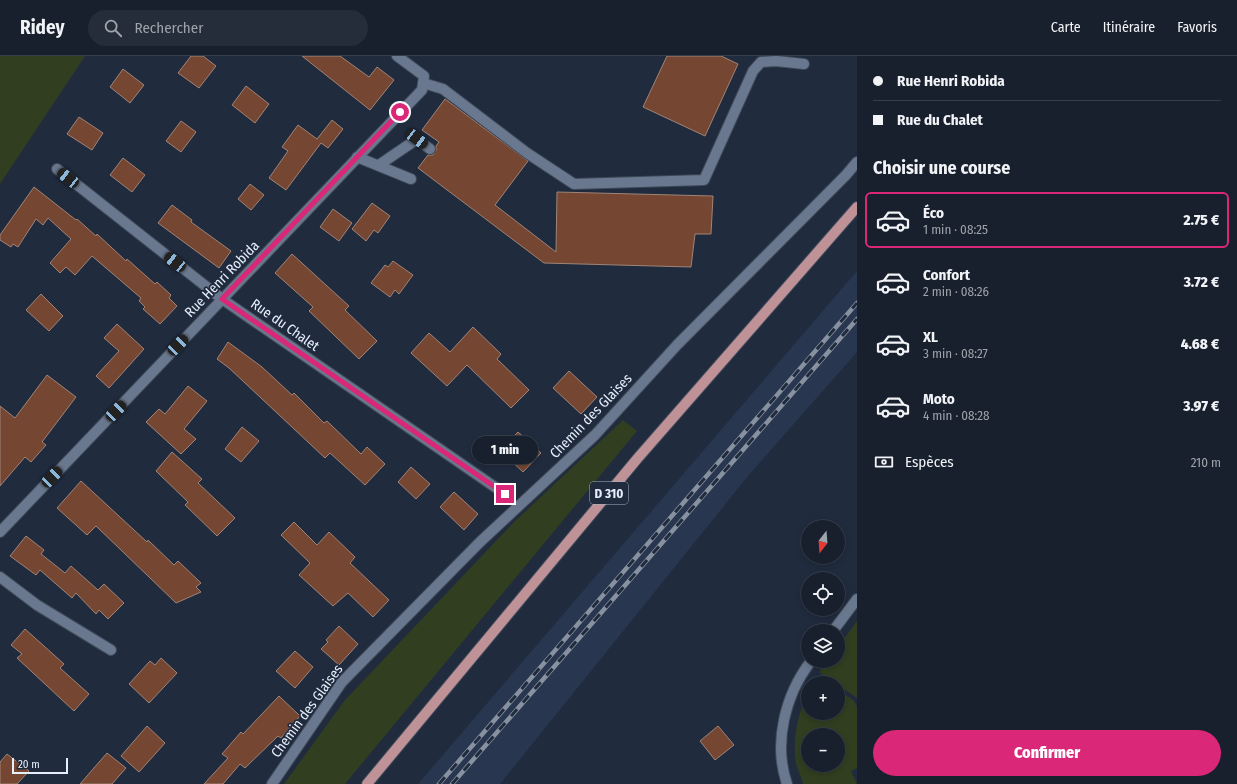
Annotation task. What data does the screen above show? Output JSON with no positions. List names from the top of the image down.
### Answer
{
  "streets": {
    "main road": ["D 310"],
    "street": ["Rue Henri Robida", "Rue du Chalet", "Chemin des Glaises"]
  },
  "crossings": [
    ["Rue Henri Robida", "Rue du Chalet"]
  ],
  "scale_bar": "20 m",
  "north": "bottom",
  "page": {
    "header": "Ridey",
    "search": "Rechercher",
    "nav": ["Carte", "Itinéraire", "Favoris"],
    "banner": ["Rue Henri Robida", "Rue du Chalet"],
    "heading": "Choisir une course",
    "list": [
      {
        "name": "Éco",
        "note": "1 min · 08:25",
        "value": "2.75 €"
      },
      {
        "name": "Confort",
        "note": "2 min · 08:26",
        "value": "3.72 €"
      },
      {
        "name": "XL",
        "note": "3 min · 08:27",
        "value": "4.68 €"
      },
      {
        "name": "Moto",
        "note": "4 min · 08:28",
        "value": "3.97 €"
      }
    ],
    "bubble": "1 min",
    "pay": ["Espèces", "210 m"],
    "map_buttons": ["+", "−"],
    "buttons": "Confirmer",
    "scale": "20 m"
  }
}
